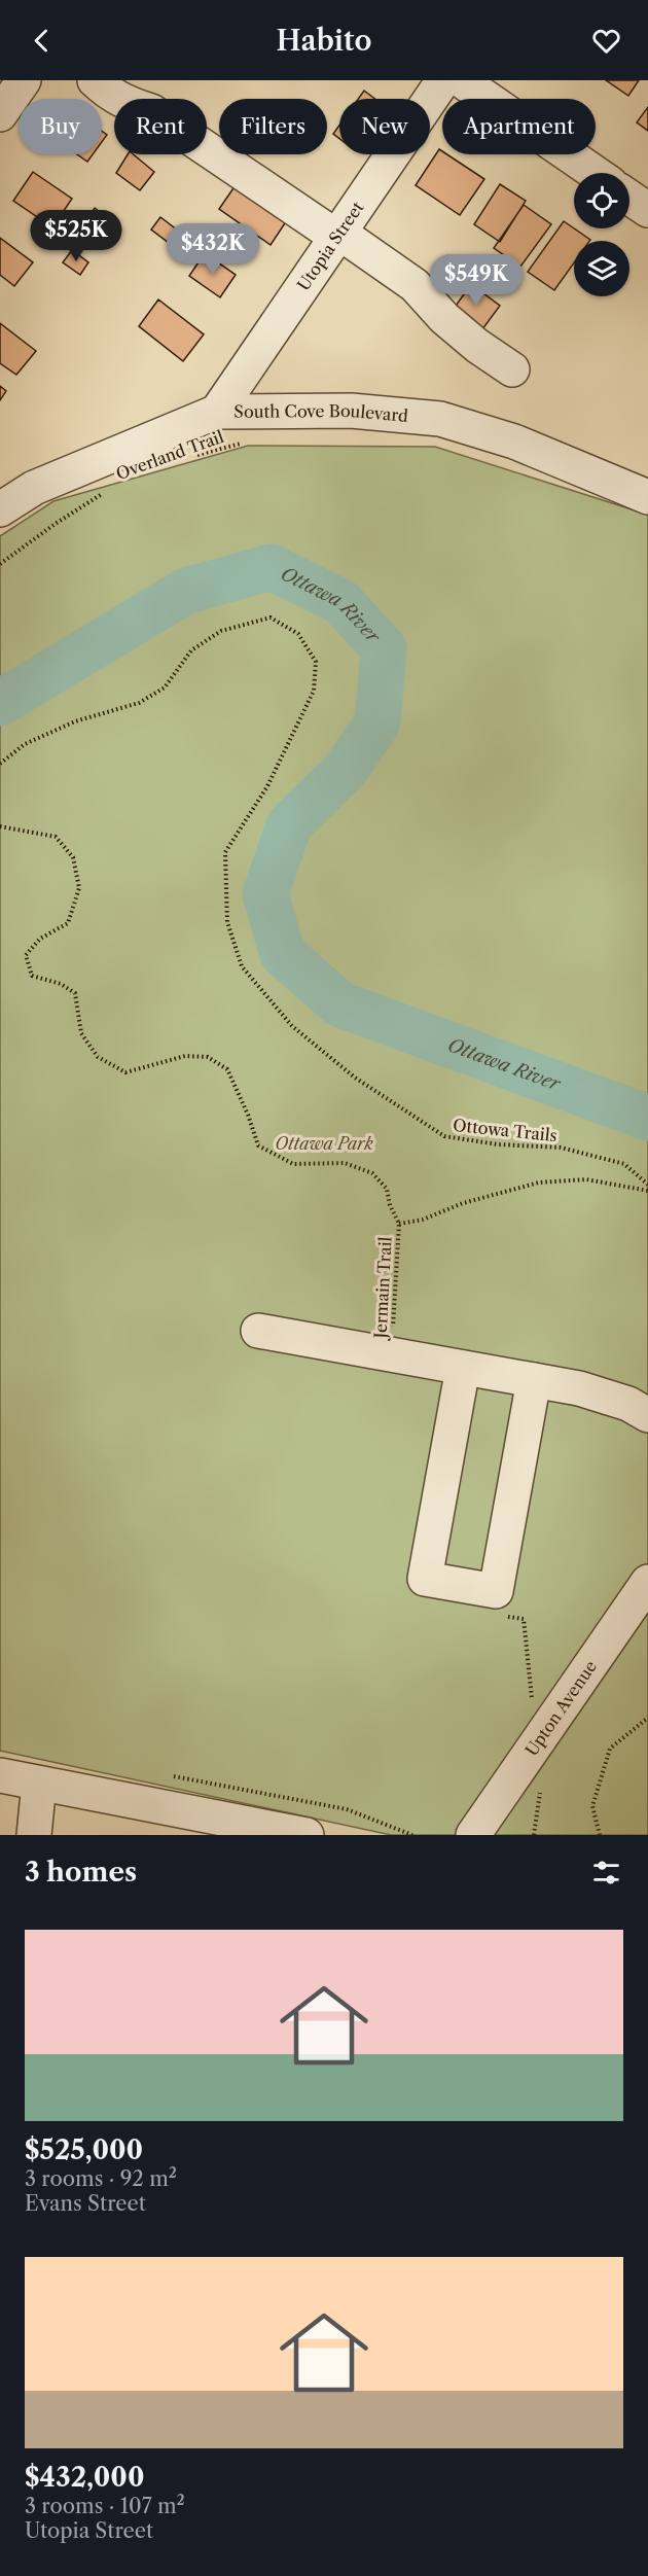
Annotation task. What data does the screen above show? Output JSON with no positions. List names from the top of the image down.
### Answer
{
  "streets": {
    "street": ["Utopia Street", "South Cove Boulevard", "Upton Avenue"],
    "path": ["Overland Trail", "Ottowa Trails", "Jermain Trail"]
  },
  "crossings": [
    ["Utopia Street", "South Cove Boulevard"]
  ],
  "water": ["Ottawa River"],
  "parks": ["Ottawa Park"],
  "page": {
    "header": "Habito",
    "chip": [
      "Buy",
      "Rent",
      "Filters",
      "New",
      "Apartment"
    ],
    "price": ["$525K", "$432K", "$549K"],
    "heading": "3 homes",
    "list": [
      {
        "name": "$525,000",
        "note": "3 rooms · 92 m² · Evans Street"
      },
      {
        "name": "$432,000",
        "note": "3 rooms · 107 m² · Utopia Street"
      }
    ]
  }
}
